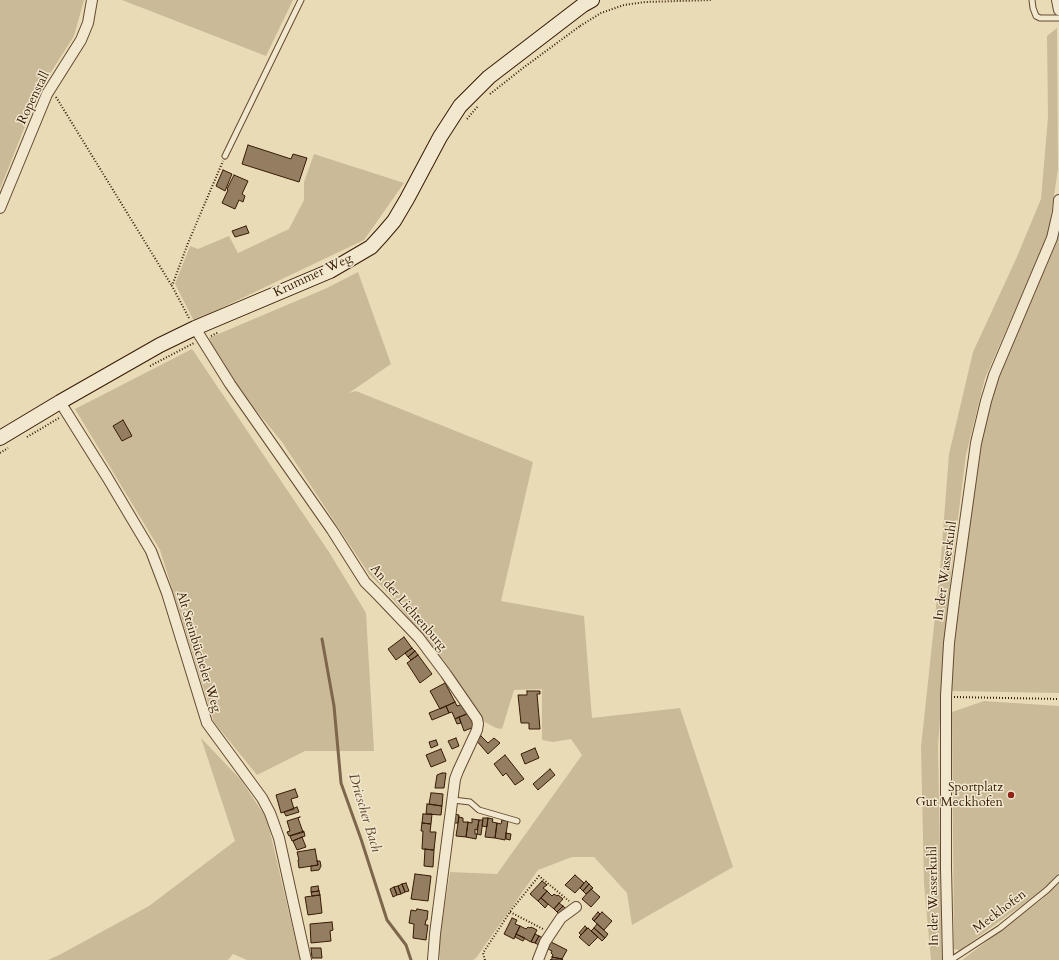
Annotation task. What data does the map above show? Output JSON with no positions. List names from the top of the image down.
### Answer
{
  "streets": {
    "main road": ["Krummer Weg"],
    "street": [
      "Ropenstall",
      "In der Wasserkuhl",
      "An der Lichtenburg",
      "Alt Steinbücheler Weg"
    ],
    "lane": ["Meckhofen"]
  },
  "crossings": [
    ["Krummer Weg", "An der Lichtenburg"],
    ["Krummer Weg", "Alt Steinbücheler Weg"]
  ],
  "water": ["Driescher Bach"],
  "places": ["Sportplatz Gut Meckhofen"]
}
